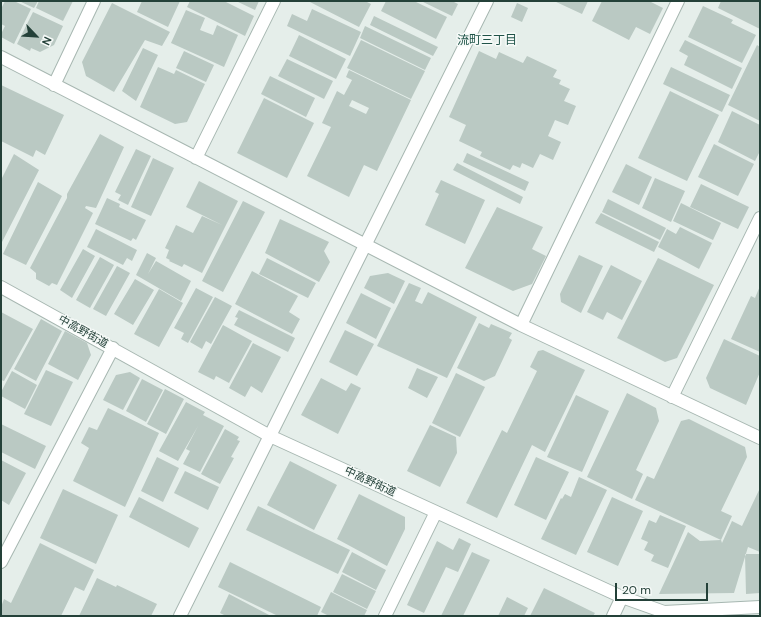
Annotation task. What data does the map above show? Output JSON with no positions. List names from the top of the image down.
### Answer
{
  "streets": {
    "street": ["中高野街道"]
  },
  "districts": ["流町三丁目"],
  "scale_bar": "20 m",
  "north": "bottom right"
}
